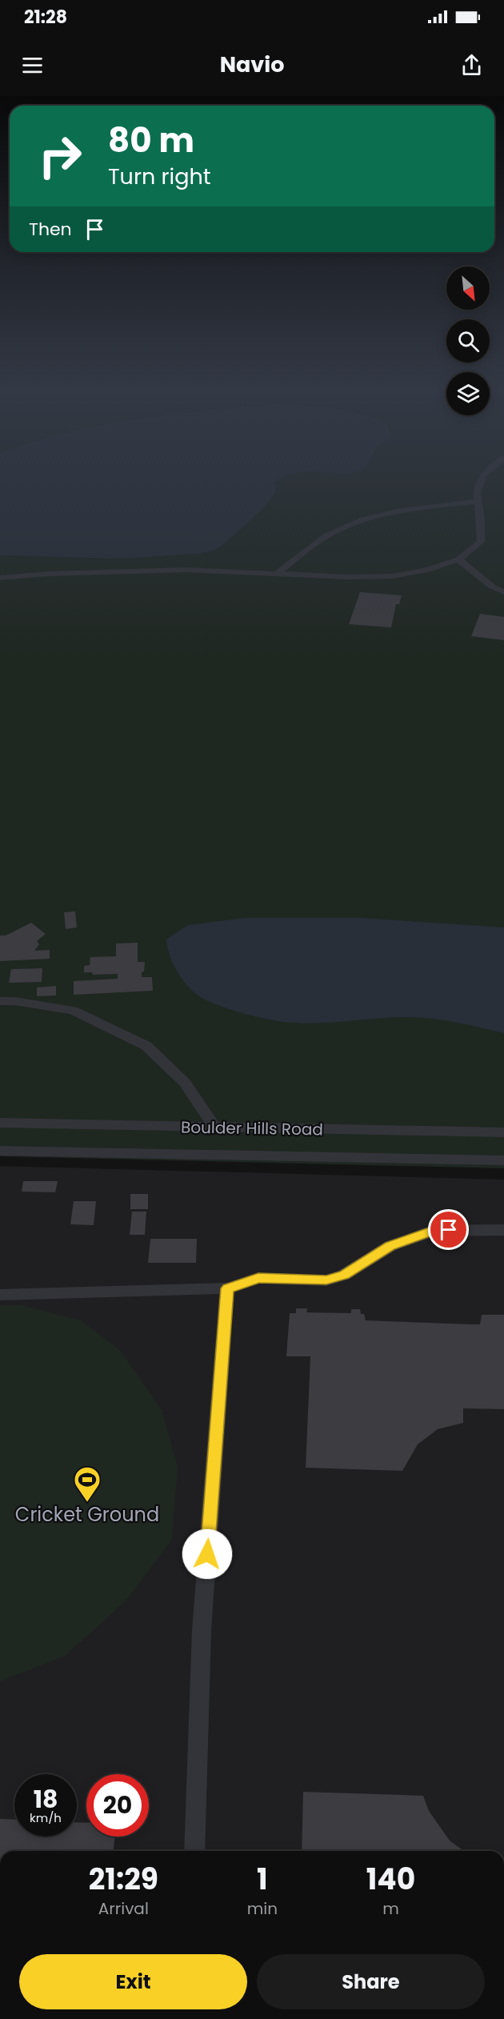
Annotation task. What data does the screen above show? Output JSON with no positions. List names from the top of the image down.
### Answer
{
  "streets": {
    "lane": ["Boulder Hills Road"]
  },
  "places": {
    "sports": ["Cricket Ground"]
  },
  "north": "bottom right",
  "page": {
    "status": "21:28",
    "header": "Navio",
    "turn": ["80 m", "Turn right"],
    "then": "Then",
    "speed": "18 km/h",
    "limit": "20",
    "eta": [
      "21:29",
      "Arrival",
      "1",
      "min",
      "140",
      "m"
    ],
    "buttons": ["Exit", "Share"]
  }
}
